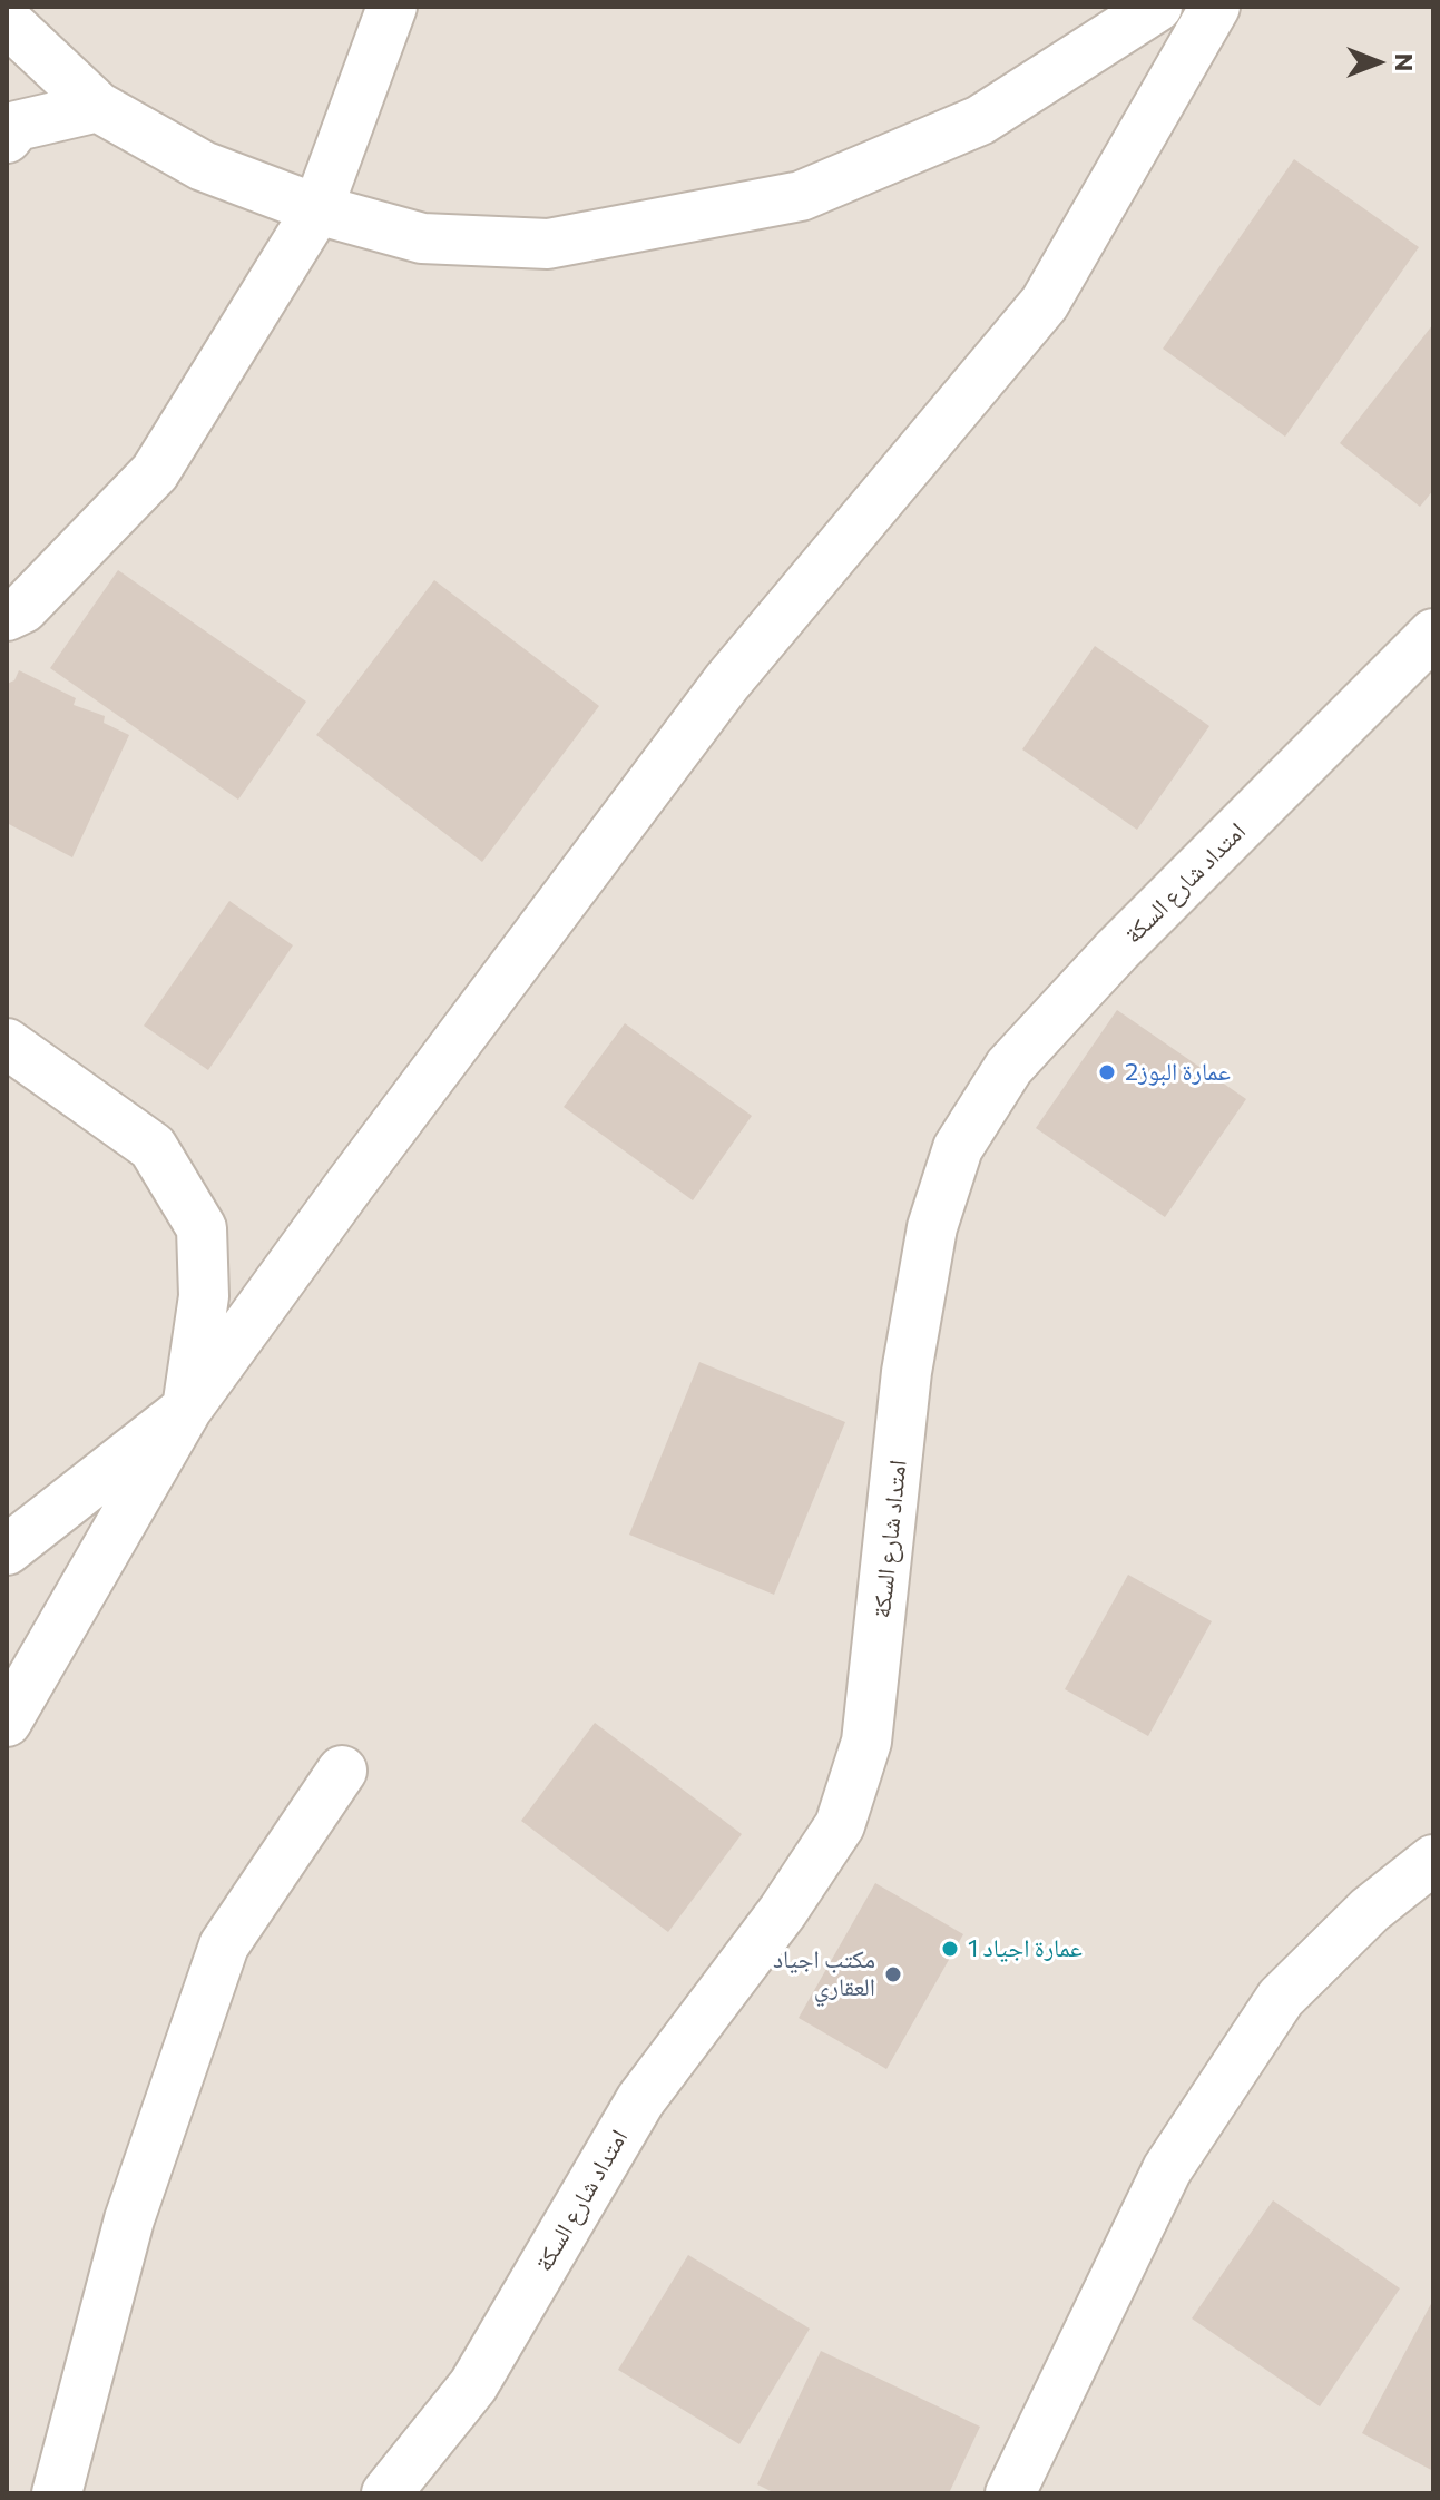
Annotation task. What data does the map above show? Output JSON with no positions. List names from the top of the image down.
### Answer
{
  "streets": {
    "street": ["امتداد شارع السكة"]
  },
  "places": ["عمارة البوز2", "عمارة اجياد 1", "مكتب اجياد العقاري"],
  "north": "right"
}
